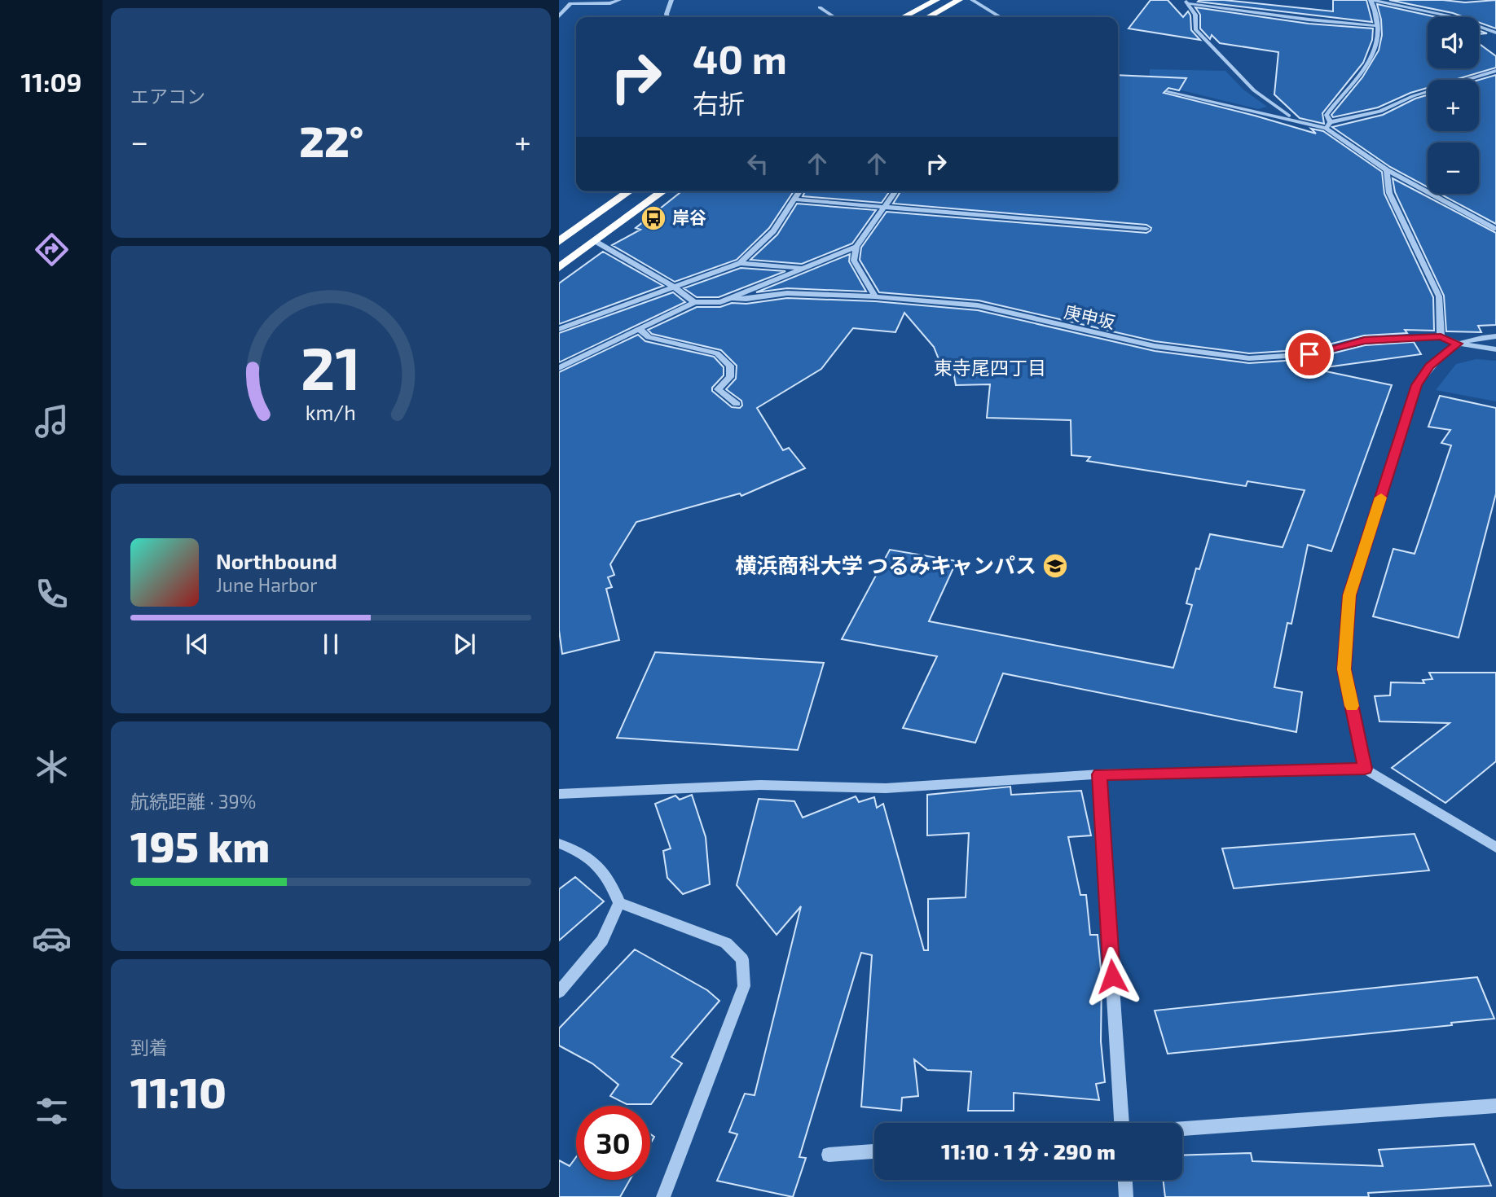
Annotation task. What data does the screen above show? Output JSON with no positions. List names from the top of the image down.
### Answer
{
  "streets": {
    "street": ["庚申坂"]
  },
  "districts": ["東寺尾四丁目"],
  "places": {
    "bus stop": ["岸谷"],
    "school or university": ["横浜商科大学 つるみキャンパス"]
  },
  "page": {
    "tabs": "11:09",
    "tile": [
      "エアコン",
      ["航続距離 · 39%", "195 km"],
      ["到着", "11:10"]
    ],
    "map_buttons": ["+", "−"],
    "turn": ["40 m", "右折"],
    "heat": ["−", "22°", "+"],
    "song": ["Northbound", "June Harbor"],
    "limit": "30",
    "trip": "11:10 · 1 分 · 290 m",
    "gauge": ["21", "km/h"]
  }
}
